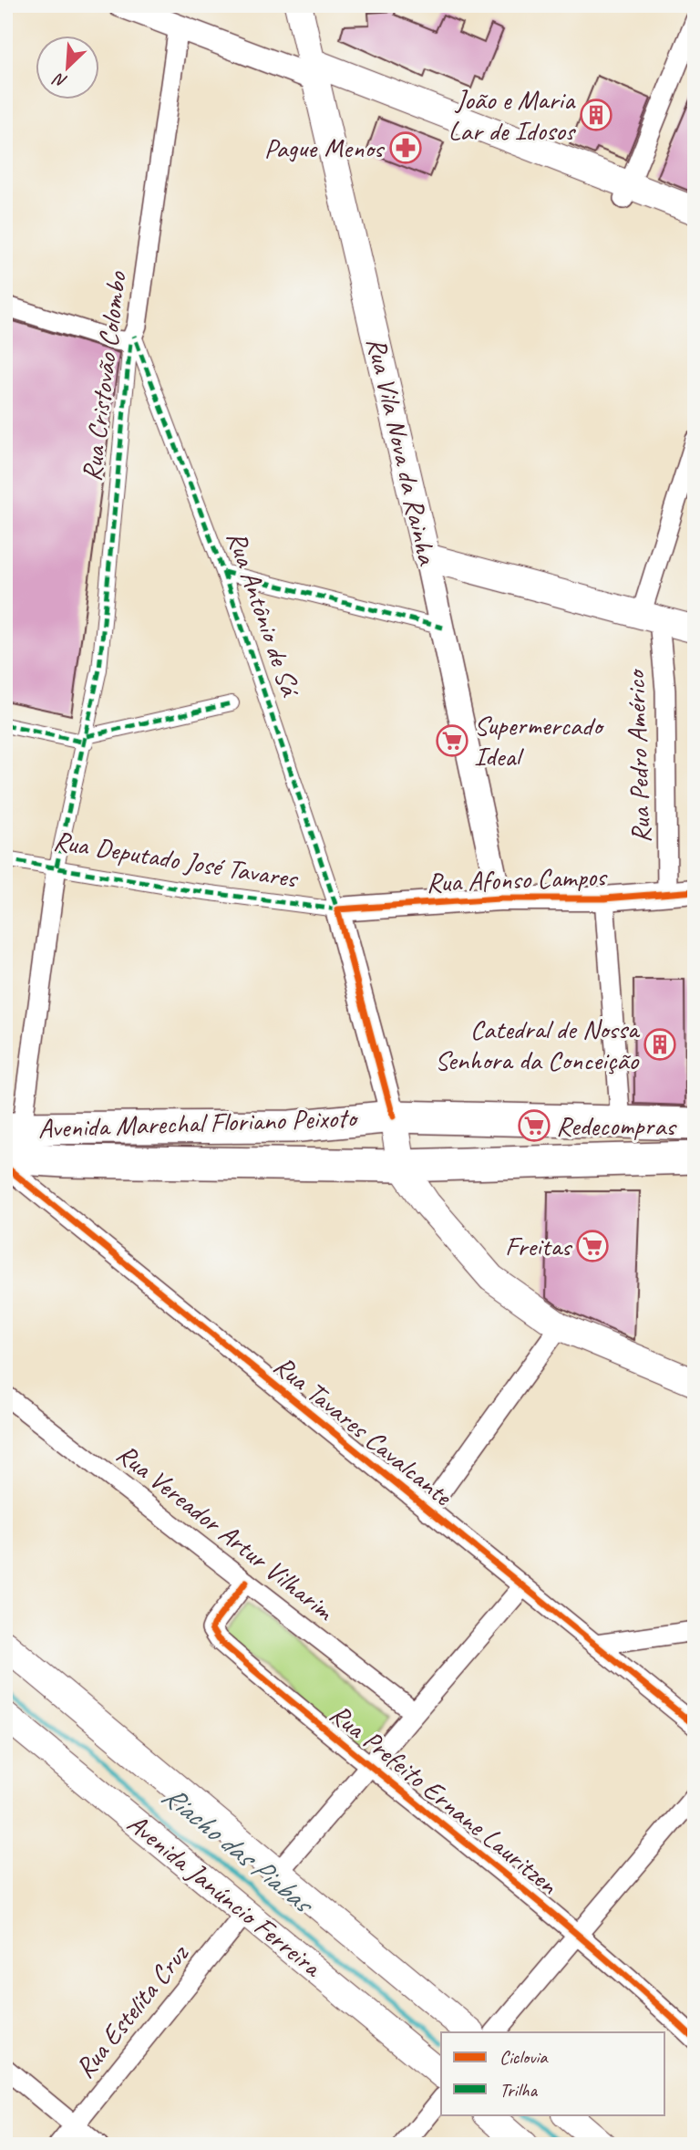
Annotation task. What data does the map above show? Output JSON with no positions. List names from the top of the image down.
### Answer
{
  "streets": {
    "main road": ["Rua Vila Nova da Rainha", "Avenida Marechal Floriano Peixoto", "Avenida Janúncio Ferreira"],
    "street": [
      "Rua Cristovão Colombo",
      "Rua Antônio de Sá",
      "Rua Pedro Américo",
      "Rua Deputado José Tavares",
      "Rua Afonso Campos",
      "Rua Tavares Cavalcante",
      "Rua Vereador Artur Vilharim",
      "Rua Prefeito Ernane Lauritzen",
      "Rua Estelita Cruz"
    ]
  },
  "crossings": [
    ["Rua Cristovão Colombo", "Rua Antônio de Sá"],
    ["Rua Cristovão Colombo", "Rua Deputado José Tavares"],
    ["Rua Cristovão Colombo", "Avenida Marechal Floriano Peixoto"],
    ["Rua Vila Nova da Rainha", "Rua Afonso Campos"],
    ["Rua Antônio de Sá", "Rua Deputado José Tavares"],
    ["Rua Antônio de Sá", "Rua Afonso Campos"],
    ["Rua Pedro Américo", "Rua Afonso Campos"],
    ["Rua Deputado José Tavares", "Rua Afonso Campos"],
    ["Rua Vereador Artur Vilharim", "Rua Prefeito Ernane Lauritzen"],
    ["Avenida Janúncio Ferreira", "Rua Estelita Cruz"]
  ],
  "water": ["Riacho das Piabas"],
  "places": {
    "building": ["João e Maria Lar de Idosos", "Catedral de Nossa Senhora da Conceição"],
    "pharmacy": ["Pague Menos"],
    "supermarket": ["Supermercado Ideal", "Redecompras", "Freitas"]
  },
  "legend": ["Ciclovia", "Trilha"],
  "north": "bottom left"
}
